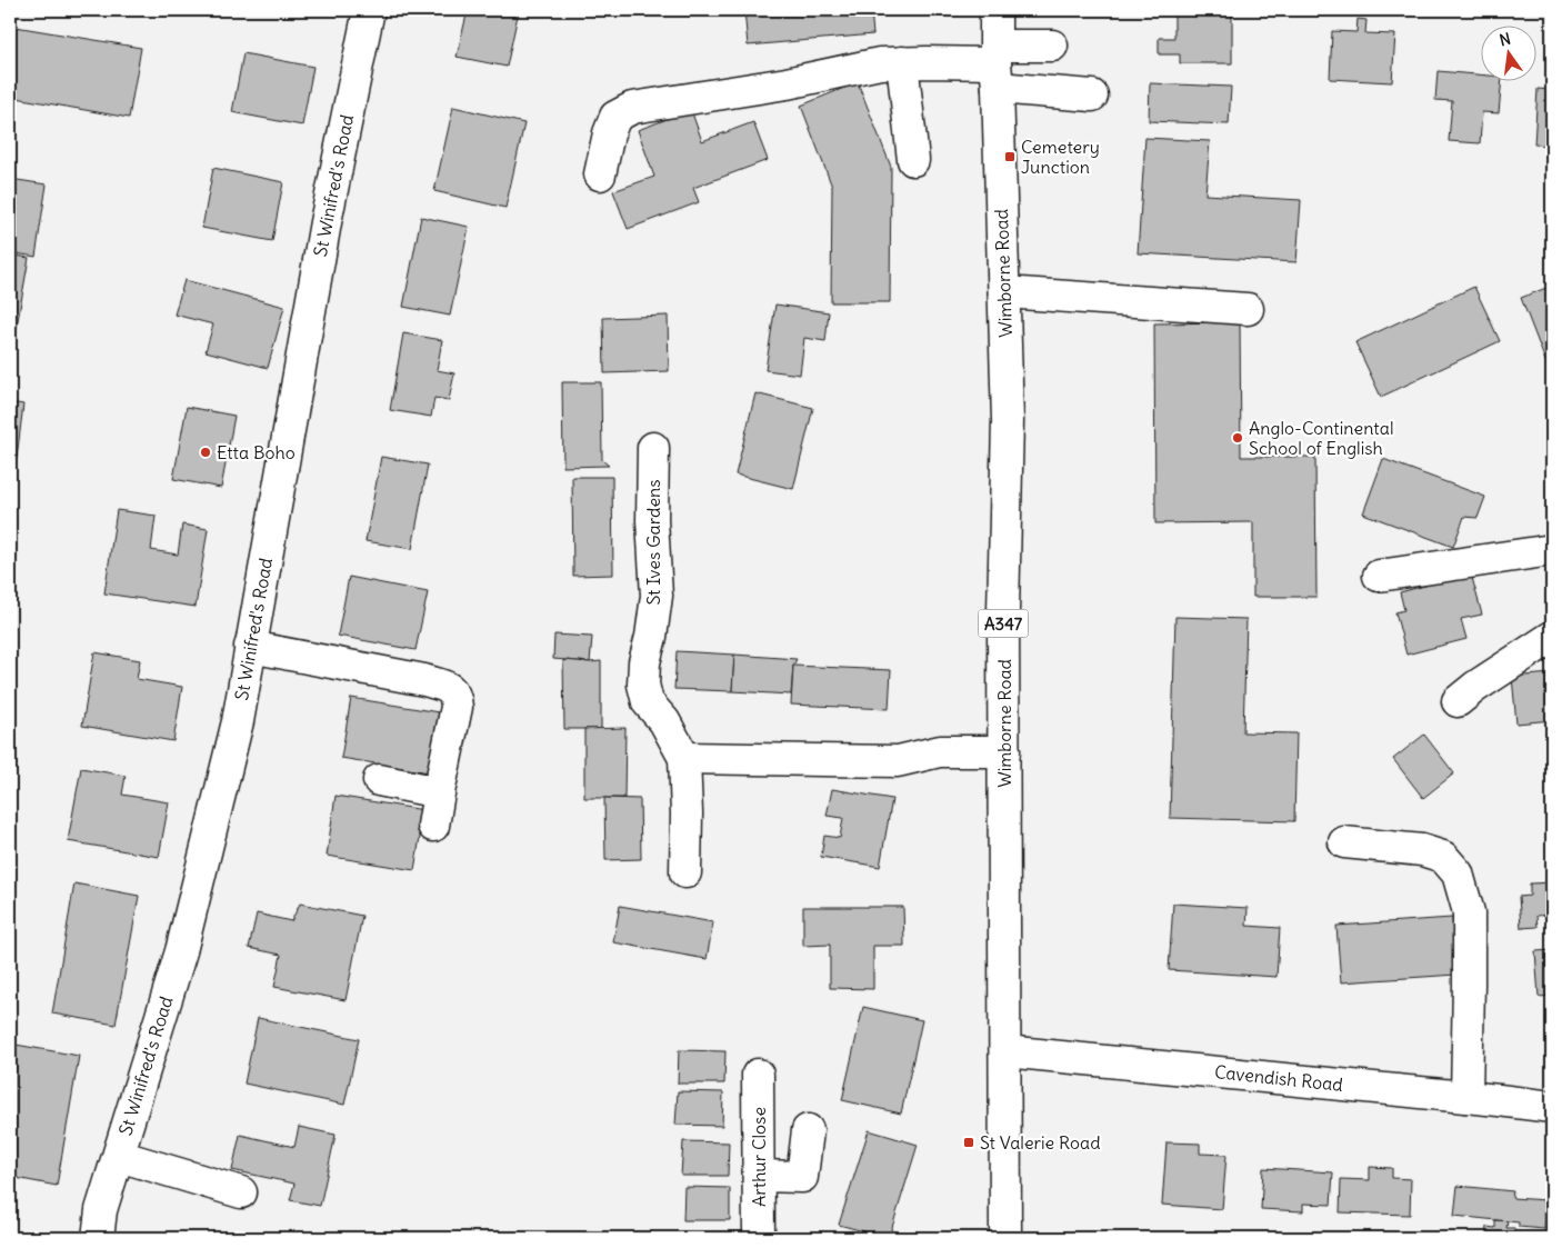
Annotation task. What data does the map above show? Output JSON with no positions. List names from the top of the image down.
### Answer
{
  "streets": {
    "street": [
      "St Winifred's Road",
      "Wimborne Road",
      "St Ives Gardens",
      "A347",
      "Cavendish Road",
      "Arthur Close"
    ]
  },
  "crossings": [
    ["Wimborne Road", "Cavendish Road"]
  ],
  "places": {
    "transit": ["Cemetery Junction", "St Valerie Road"],
    "other": ["Anglo-Continental School of English", "Etta Boho"]
  },
  "north": "top"
}
